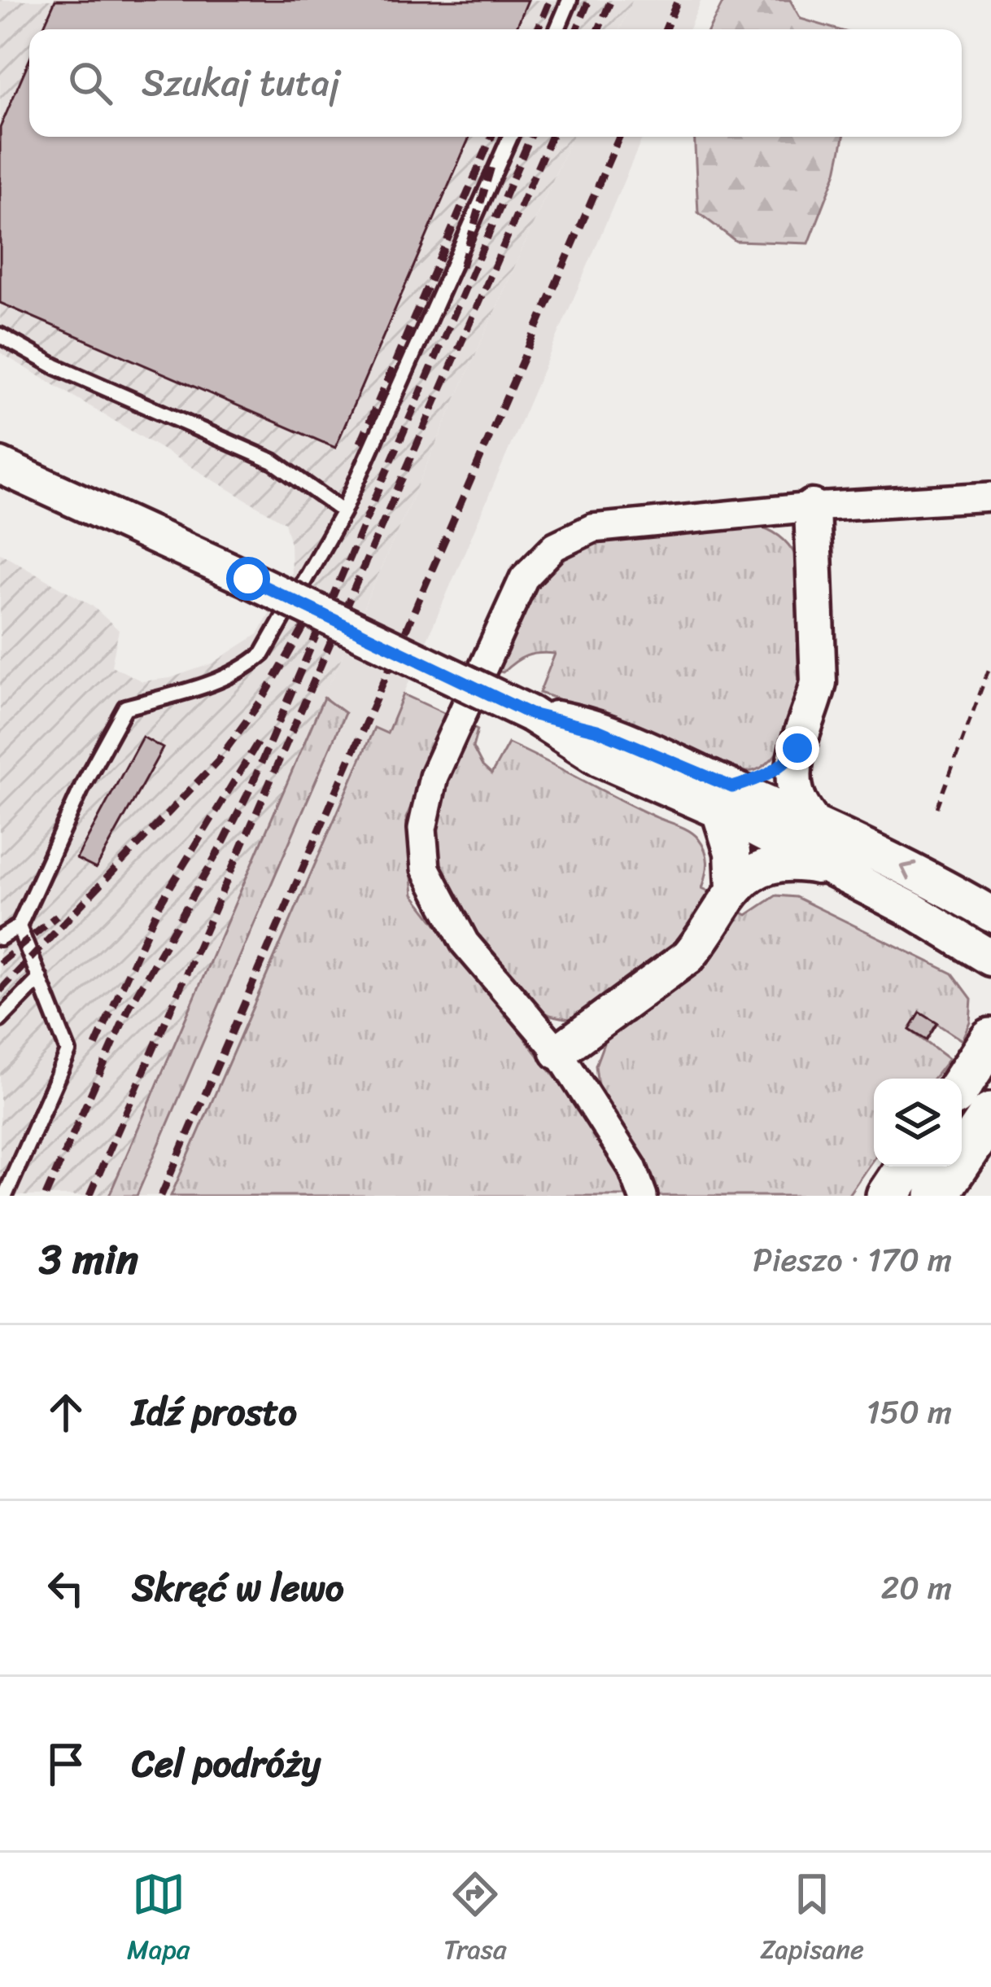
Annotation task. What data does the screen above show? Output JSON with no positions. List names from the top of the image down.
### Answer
{
  "page": {
    "search": "Szukaj tutaj",
    "heading": ["3 min", "Pieszo · 170 m"],
    "list": [
      ["Idź prosto", "150 m"],
      ["Skręć w lewo", "20 m"],
      "Cel podróży"
    ],
    "nav": ["Mapa", "Trasa", "Zapisane"]
  }
}
